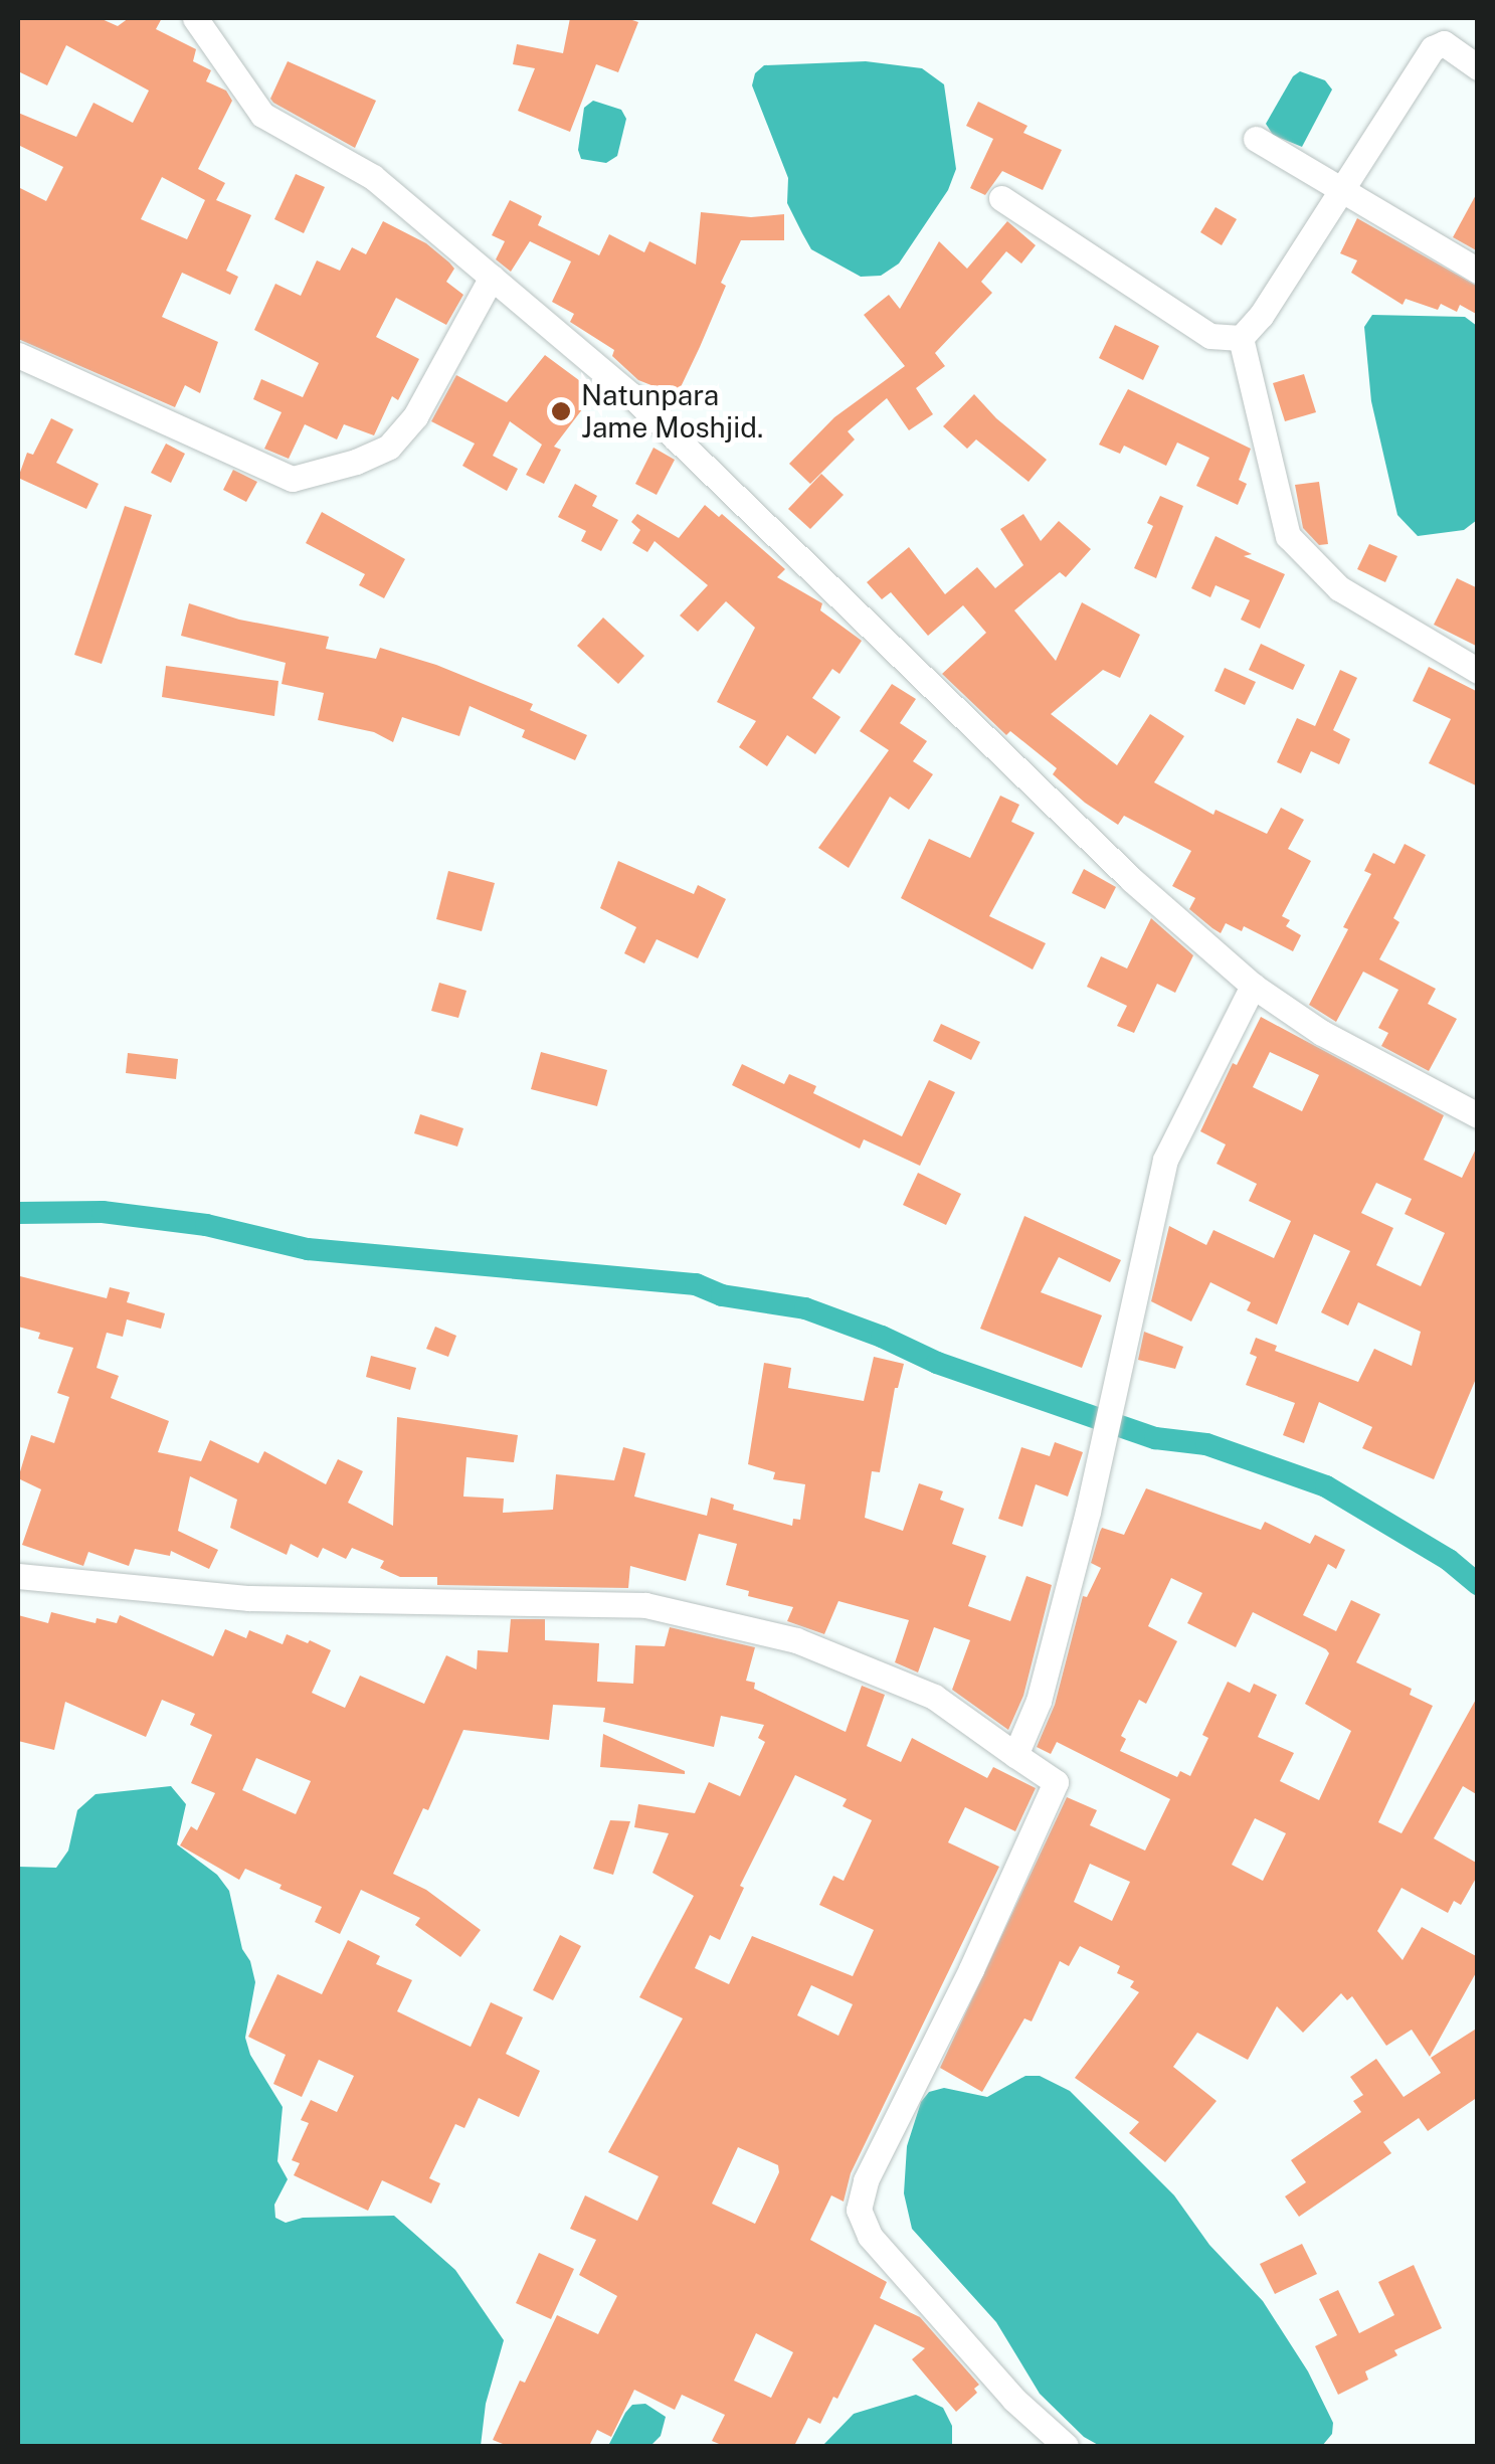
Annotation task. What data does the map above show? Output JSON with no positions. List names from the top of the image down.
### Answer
{
  "places": ["Natunpara Jame Moshjid."]
}
